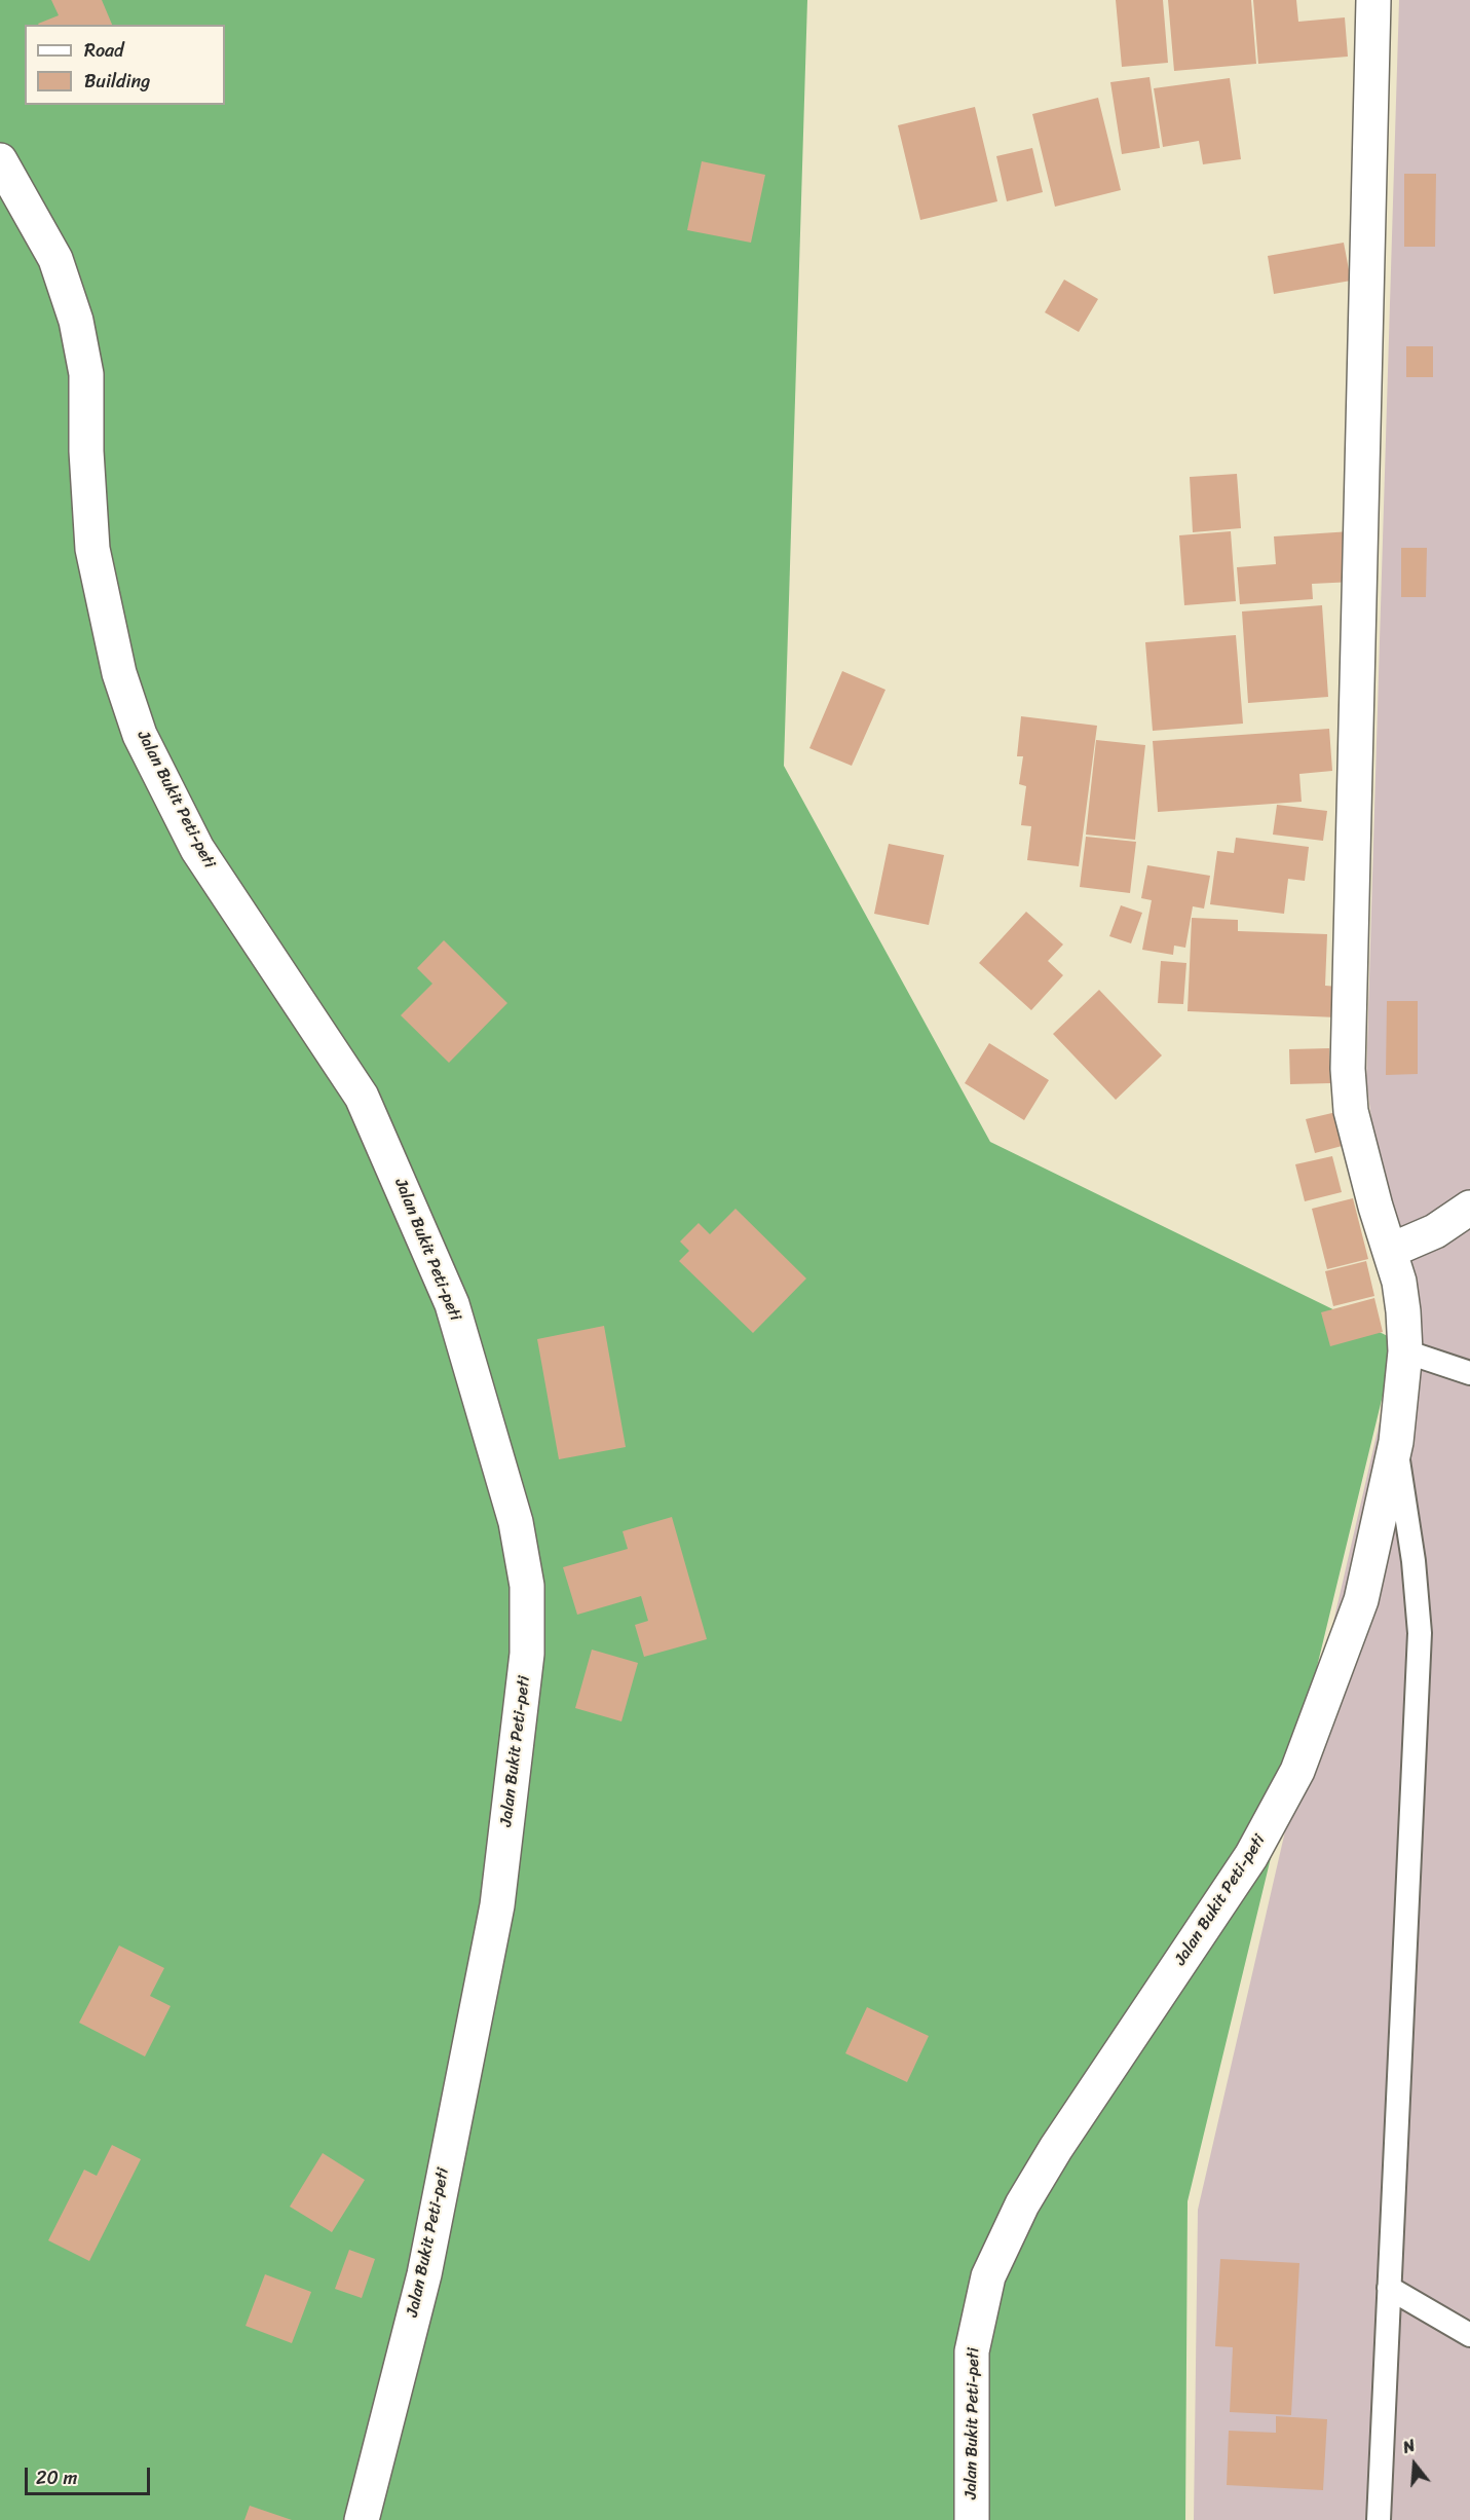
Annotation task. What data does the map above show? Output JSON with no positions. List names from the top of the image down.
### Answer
{
  "streets": {
    "street": ["Jalan Bukit Peti-peti"]
  },
  "legend": ["Road", "Building"],
  "scale_bar": "20 m",
  "north": "top"
}
